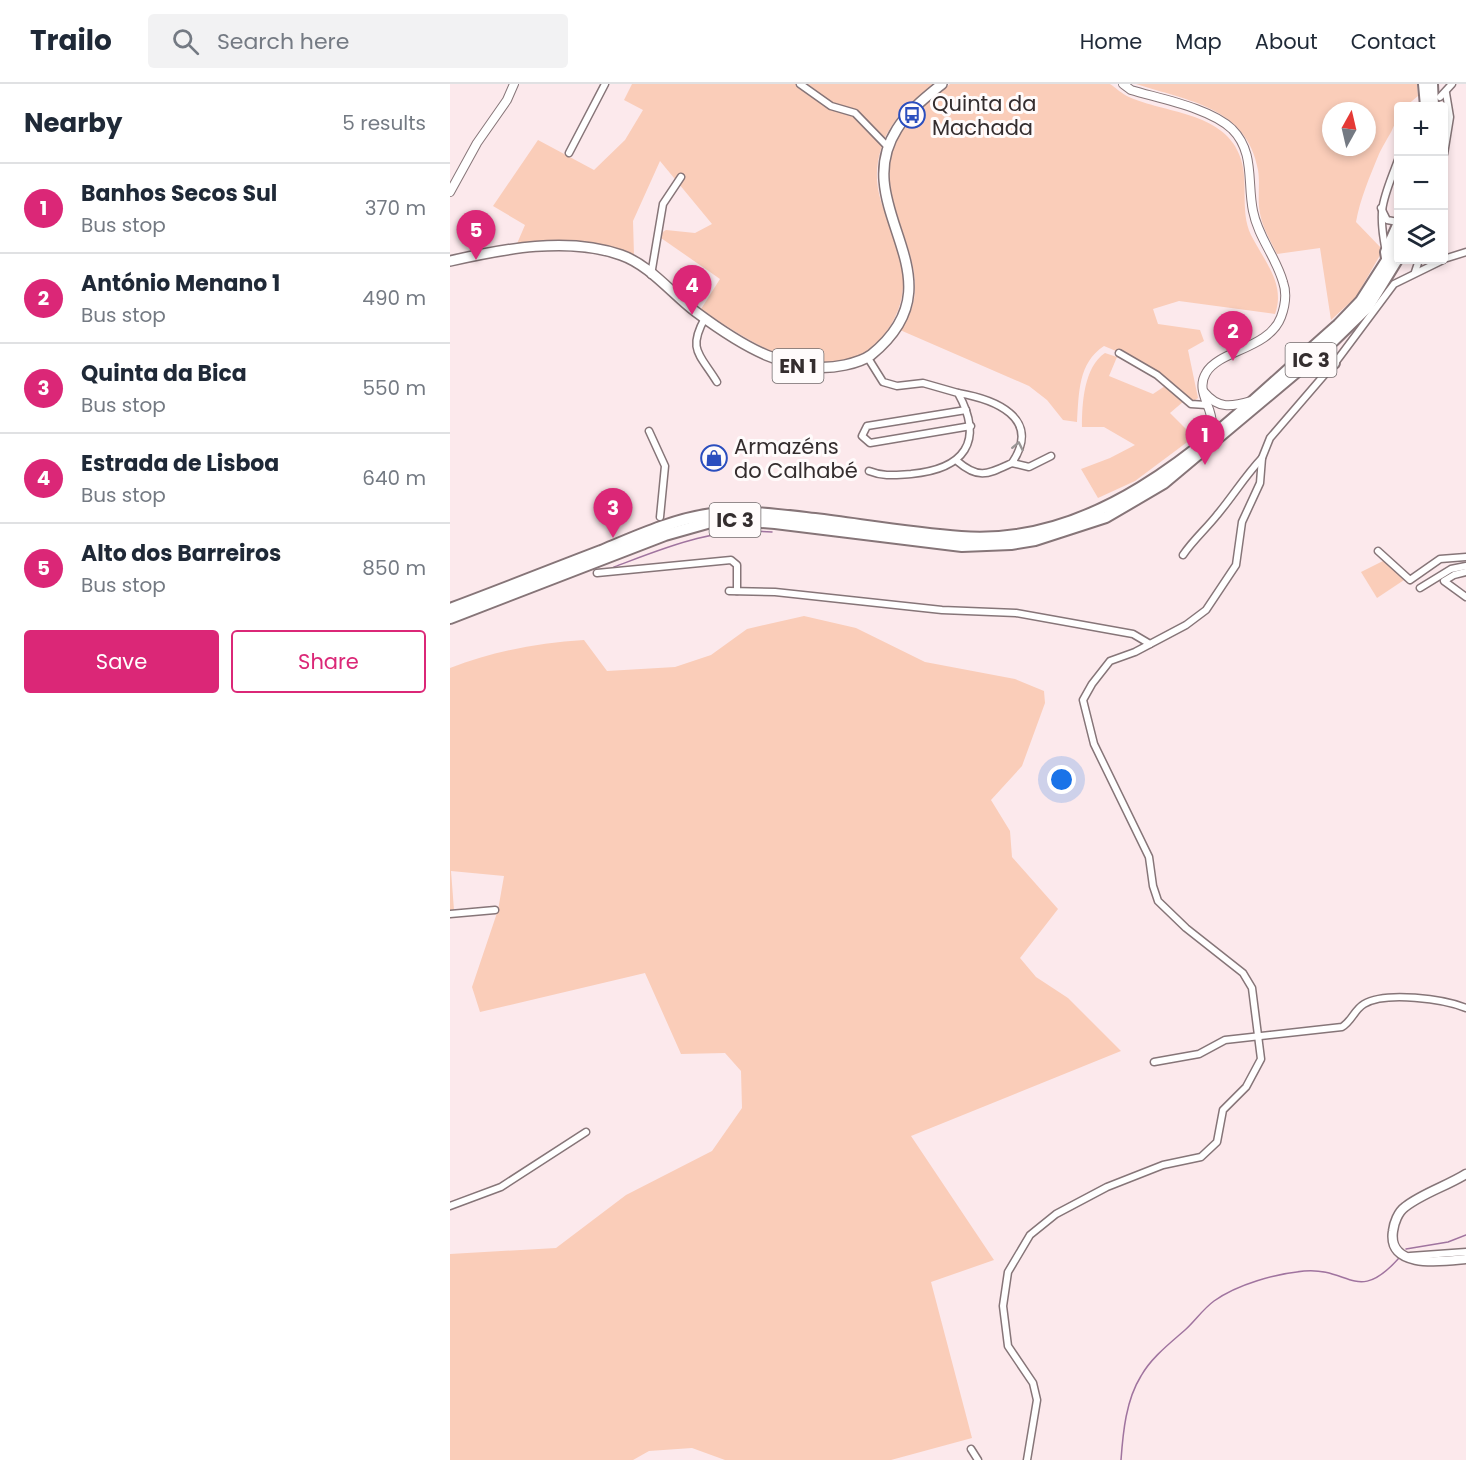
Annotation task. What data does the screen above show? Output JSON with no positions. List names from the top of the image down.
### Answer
{
  "streets": {
    "highway": ["IC 3"],
    "main road": ["EN 1"]
  },
  "places": {
    "bus stop": ["Quinta da Machada"],
    "shop": ["Armazéns do Calhabé"]
  },
  "north": "top",
  "page": {
    "header": "Trailo",
    "search": "Search here",
    "nav": [
      "Home",
      "Map",
      "About",
      "Contact"
    ],
    "heading": ["Nearby", "5 results"],
    "map_buttons": ["+", "−"],
    "list": [
      {
        "mark": "1",
        "name": "Banhos Secos Sul",
        "note": "Bus stop",
        "value": "370 m"
      },
      {
        "mark": "2",
        "name": "António Menano 1",
        "note": "Bus stop",
        "value": "490 m"
      },
      {
        "mark": "3",
        "name": "Quinta da Bica",
        "note": "Bus stop",
        "value": "550 m"
      },
      {
        "mark": "4",
        "name": "Estrada de Lisboa",
        "note": "Bus stop",
        "value": "640 m"
      },
      {
        "mark": "5",
        "name": "Alto dos Barreiros",
        "note": "Bus stop",
        "value": "850 m"
      }
    ],
    "pins": [
      "5",
      "4",
      "2",
      "1",
      "3"
    ],
    "buttons": ["Save", "Share"]
  }
}
